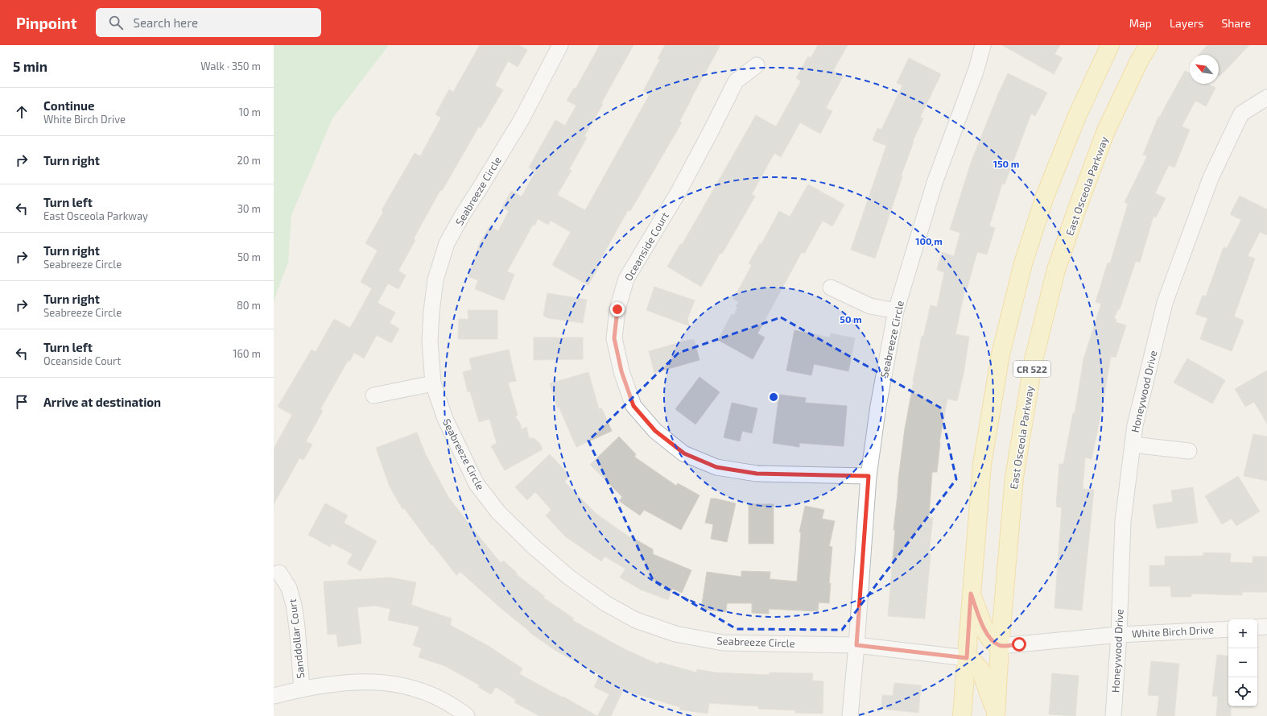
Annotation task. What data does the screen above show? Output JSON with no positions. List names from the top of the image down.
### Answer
{
  "streets": {
    "main road": ["East Osceola Parkway", "CR 522"],
    "street": [
      "Seabreeze Circle",
      "Oceanside Court",
      "Honeywood Drive",
      "White Birch Drive",
      "Sanddollar Court"
    ]
  },
  "crossings": [
    ["East Osceola Parkway", "White Birch Drive"],
    ["Seabreeze Circle", "Oceanside Court"],
    ["Seabreeze Circle", "CR 522"],
    ["Honeywood Drive", "White Birch Drive"]
  ],
  "north": "top left",
  "page": {
    "header": "Pinpoint",
    "search": "Search here",
    "nav": ["Map", "Layers", "Share"],
    "heading": ["5 min", "Walk · 350 m"],
    "list": [
      ["Continue", "White Birch Drive", "10 m"],
      ["Turn right", "20 m"],
      ["Turn left", "East Osceola Parkway", "30 m"],
      ["Turn right", "Seabreeze Circle", "50 m"],
      ["Turn right", "Seabreeze Circle", "80 m"],
      ["Turn left", "Oceanside Court", "160 m"],
      "Arrive at destination"
    ],
    "map_buttons": ["+", "−"]
  },
  "rings": ["150 m", "100 m", "50 m"]
}
